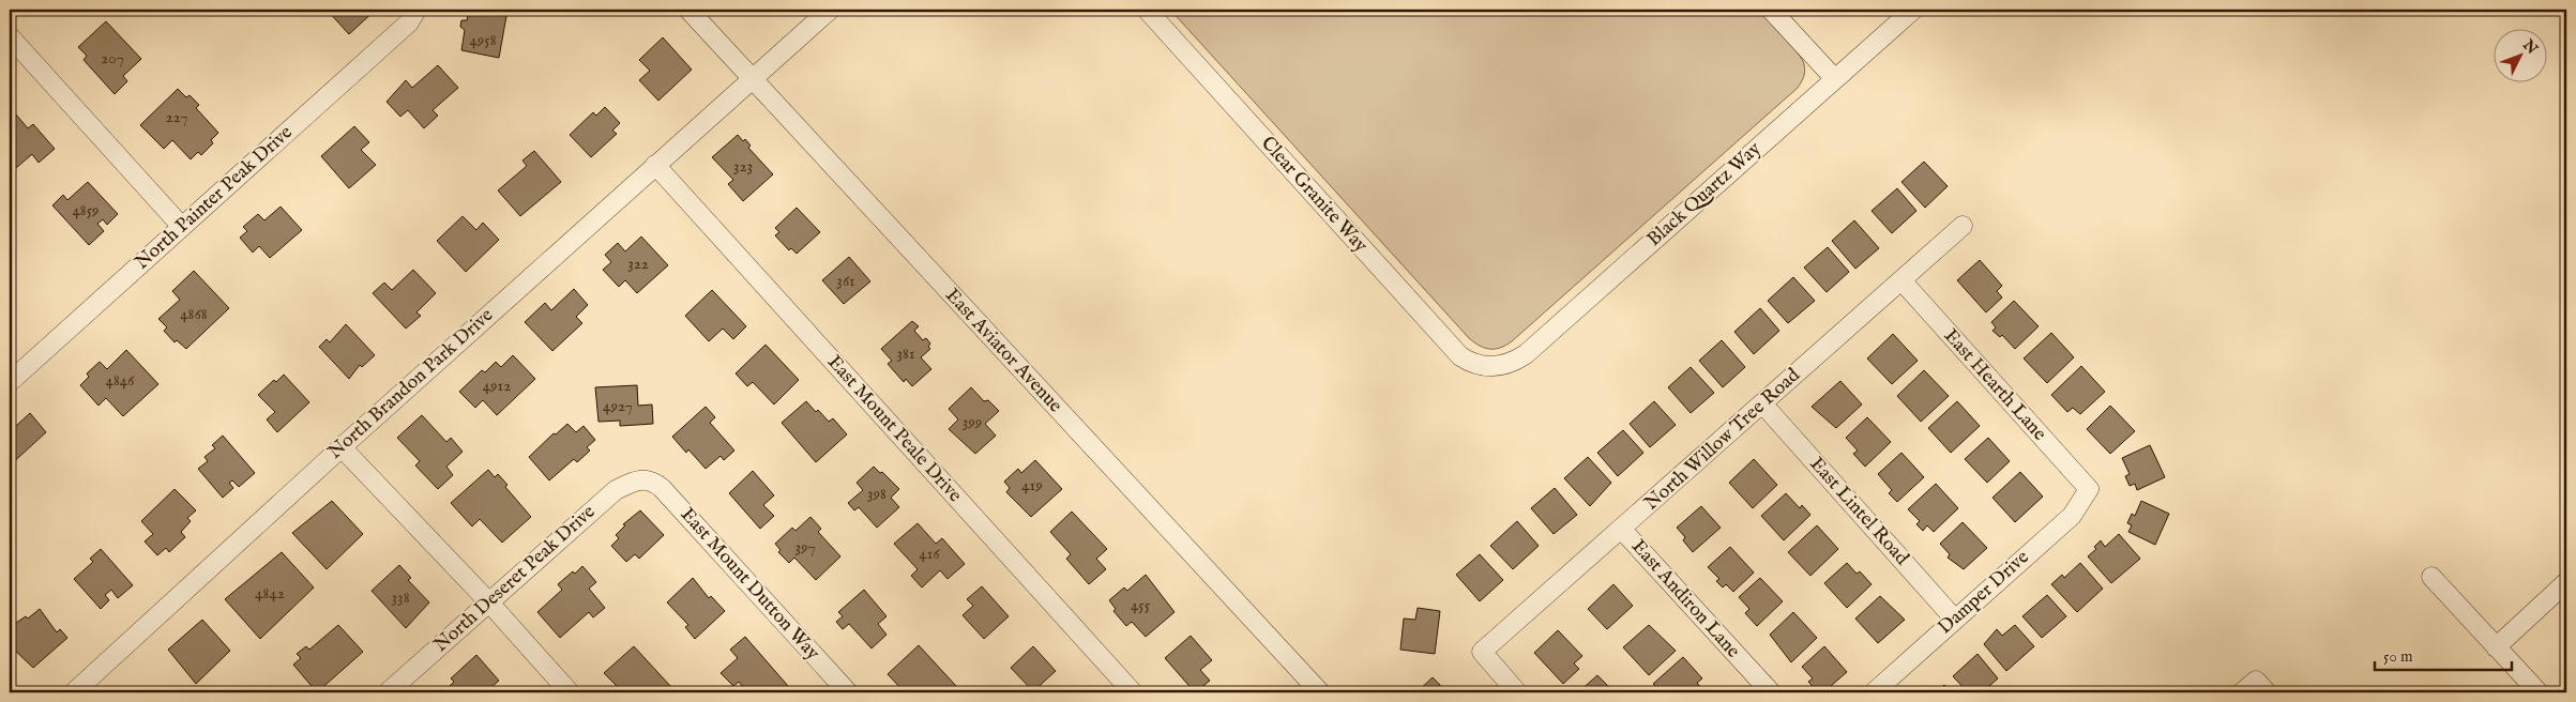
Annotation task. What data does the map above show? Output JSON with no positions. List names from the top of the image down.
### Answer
{
  "streets": {
    "street": [
      "Clear Granite Way",
      "Black Quartz Way",
      "North Painter Peak Drive",
      "East Aviator Avenue",
      "North Brandon Park Drive",
      "East Hearth Lane",
      "East Mount Peale Drive",
      "North Willow Tree Road",
      "East Lintel Road",
      "North Deseret Peak Drive",
      "East Mount Dutton Way",
      "Damper Drive",
      "East Andiron Lane"
    ]
  },
  "crossings": [
    ["Clear Granite Way", "Black Quartz Way"],
    ["East Aviator Avenue", "North Brandon Park Drive"],
    ["North Brandon Park Drive", "East Mount Peale Drive"],
    ["East Hearth Lane", "North Willow Tree Road"],
    ["East Hearth Lane", "Damper Drive"],
    ["North Willow Tree Road", "East Lintel Road"],
    ["North Willow Tree Road", "East Andiron Lane"],
    ["East Lintel Road", "Damper Drive"],
    ["North Deseret Peak Drive", "East Mount Dutton Way"]
  ],
  "house_numbers": [
    "4958",
    "207",
    "227",
    "323",
    "4859",
    "322",
    "361",
    "4868",
    "381",
    "4846",
    "4912",
    "4927",
    "399",
    "419",
    "398",
    "397",
    "416",
    "4842",
    "338",
    "455"
  ],
  "scale_bar": "50 m",
  "north": "top right"
}
